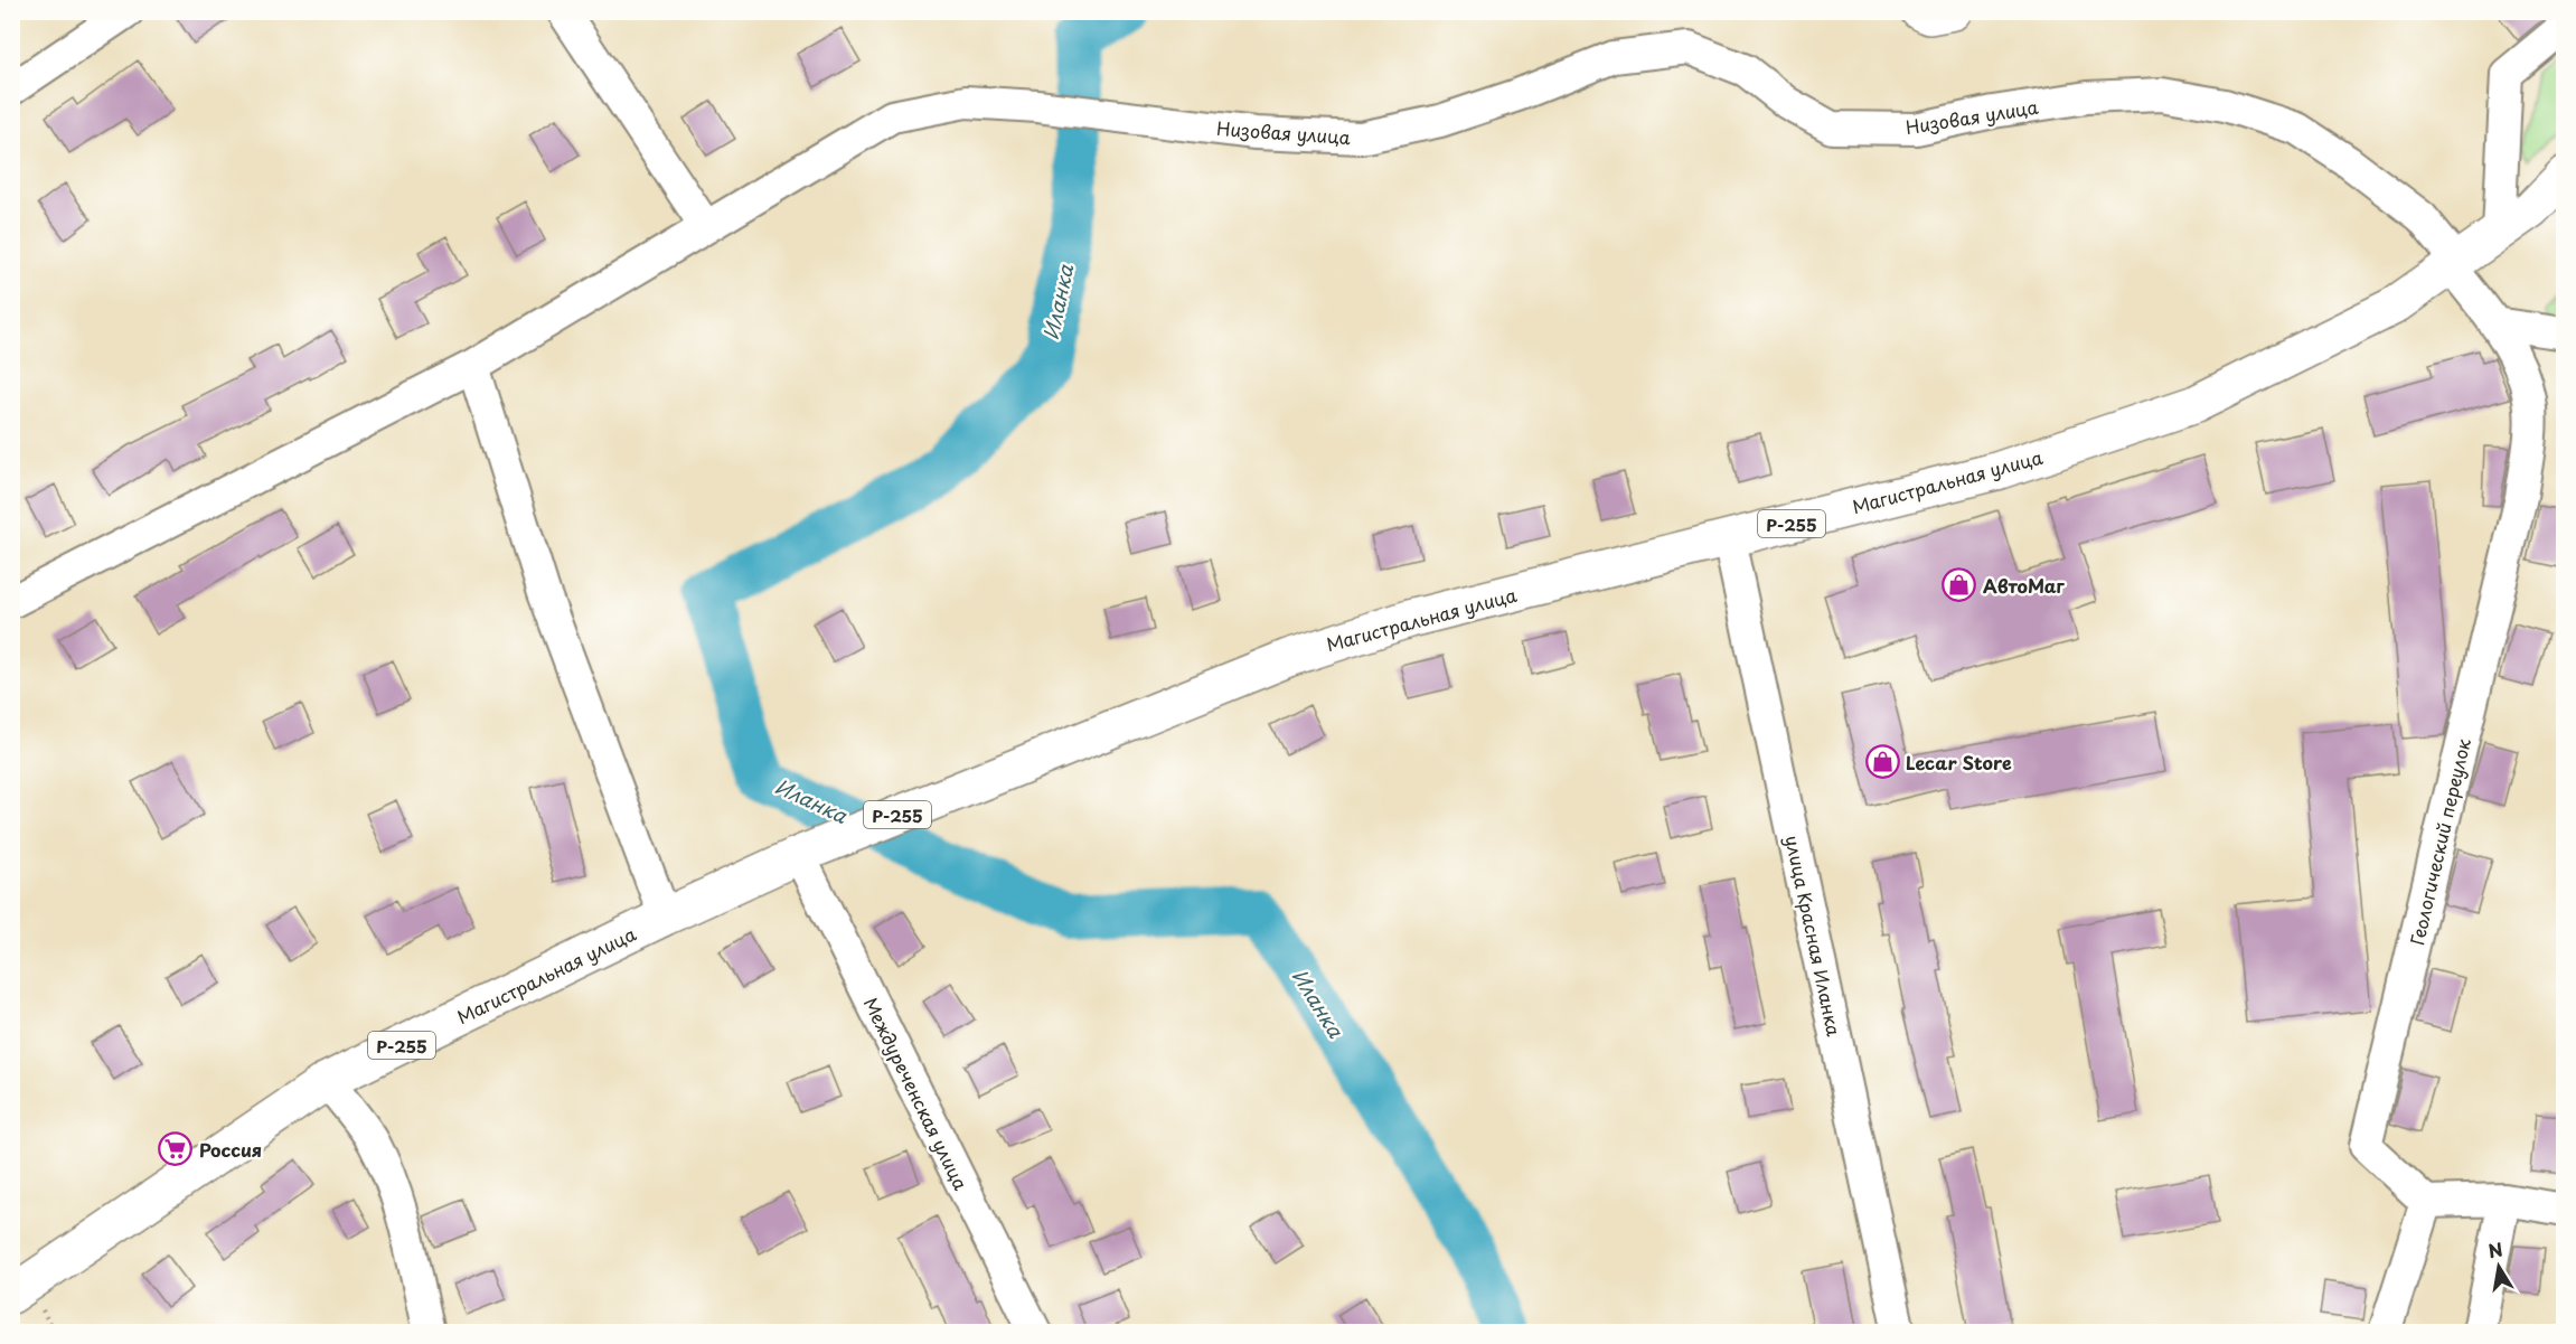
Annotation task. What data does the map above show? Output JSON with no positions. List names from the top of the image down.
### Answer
{
  "streets": {
    "main road": ["Магистральная улица", "Р-255"],
    "street": [
      "Низовая улица",
      "Геологический переулок",
      "улица Красная Иланка",
      "Междуреченская улица"
    ]
  },
  "crossings": [
    ["Низовая улица", "Магистральная улица"],
    ["Низовая улица", "Геологический переулок"],
    ["Магистральная улица", "Геологический переулок"],
    ["Магистральная улица", "улица Красная Иланка"],
    ["Магистральная улица", "Междуреченская улица"]
  ],
  "water": ["Иланка"],
  "places": {
    "shop": ["АвтоМаг", "Lecar Store"],
    "supermarket": ["Россия"]
  },
  "north": "top"
}
